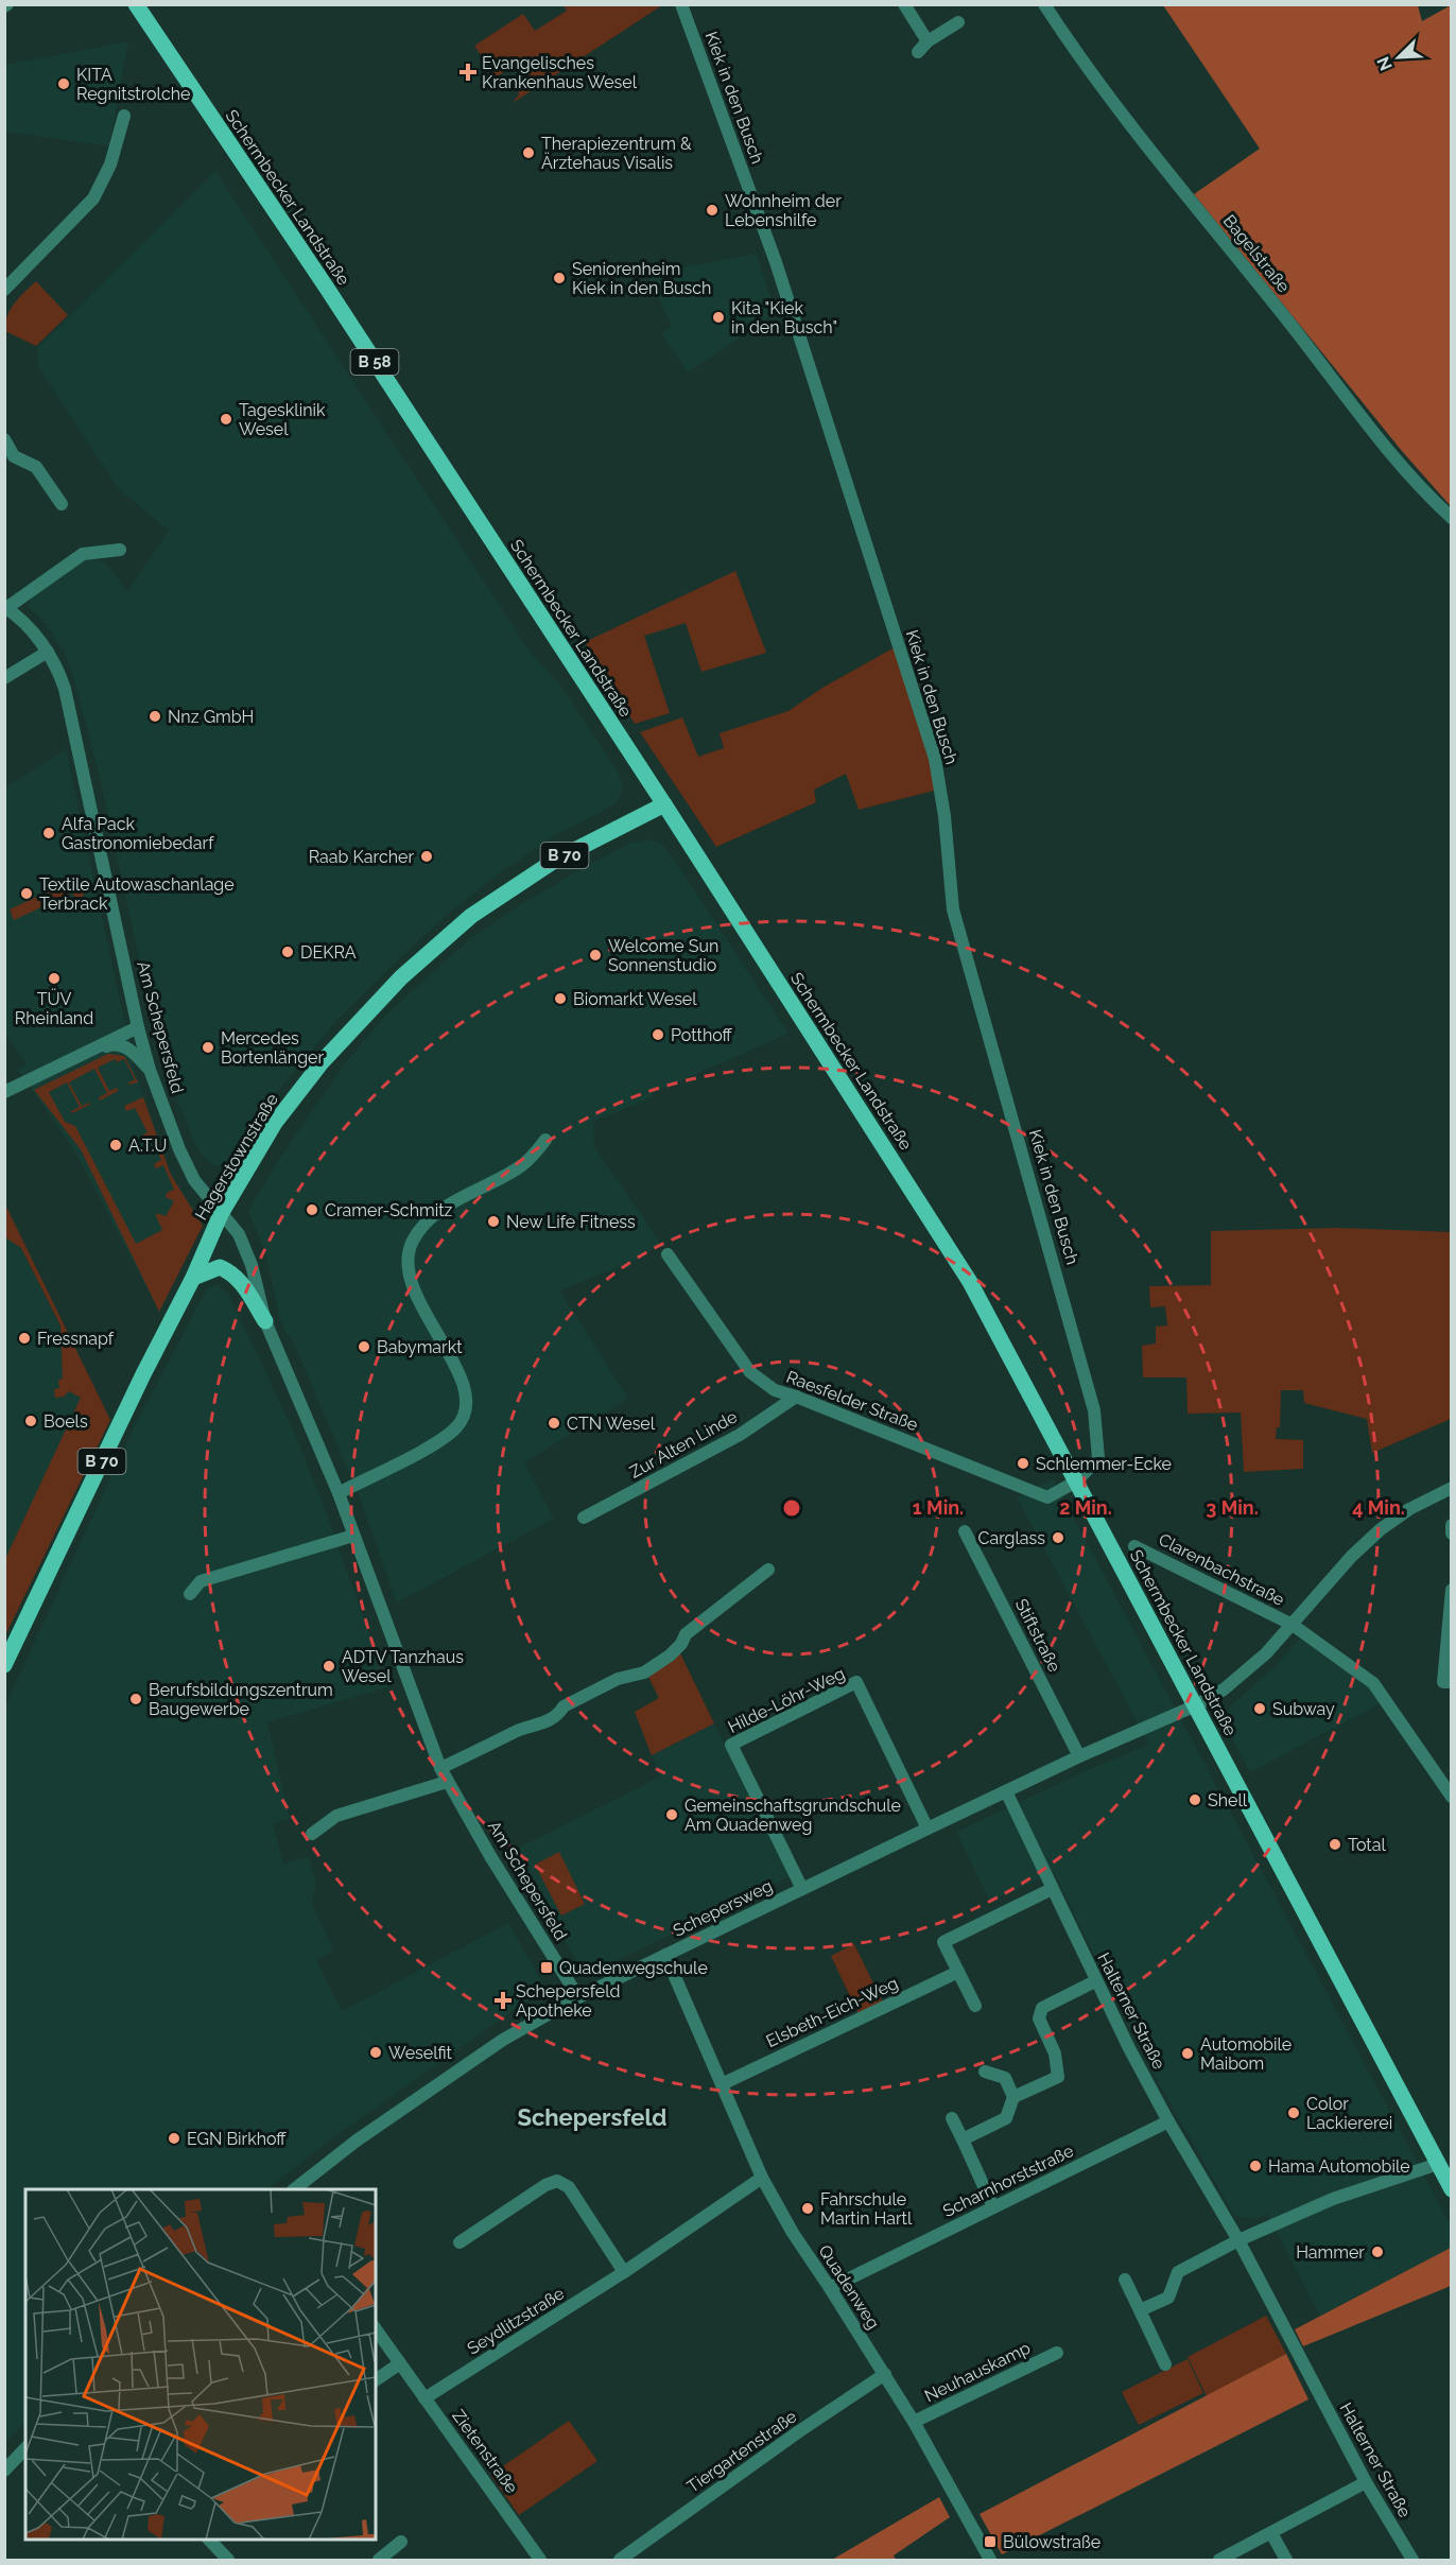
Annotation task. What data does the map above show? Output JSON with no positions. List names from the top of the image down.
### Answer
{
  "streets": {
    "main road": [
      "Schermbecker Landstraße",
      "B 58",
      "B 70",
      "Hagerstownstraße"
    ],
    "street": [
      "Kiek in den Busch",
      "Bagelstraße",
      "Am Schepersfeld",
      "Raesfelder Straße",
      "Zur Alten Linde",
      "Clarenbachstraße",
      "Stiftstraße",
      "Hilde-Löhr-Weg",
      "Schepersweg",
      "Halterner Straße",
      "Elsbeth-Eich-Weg",
      "Scharnhorststraße",
      "Quadenweg",
      "Seydlitzstraße",
      "Neuhauskamp",
      "Zietenstraße",
      "Tiergartenstraße"
    ]
  },
  "crossings": [
    ["Kiek in den Busch", "Schermbecker Landstraße"],
    ["Kiek in den Busch", "Raesfelder Straße"],
    ["Schermbecker Landstraße", "Hagerstownstraße"],
    ["Schermbecker Landstraße", "Raesfelder Straße"],
    ["Schermbecker Landstraße", "Clarenbachstraße"],
    ["Schermbecker Landstraße", "Schepersweg"],
    ["Am Schepersfeld", "Hagerstownstraße"],
    ["Am Schepersfeld", "Schepersweg"],
    ["Raesfelder Straße", "Zur Alten Linde"],
    ["Clarenbachstraße", "Schepersweg"],
    ["Stiftstraße", "Schepersweg"],
    ["Hilde-Löhr-Weg", "Schepersweg"],
    ["Schepersweg", "Halterner Straße"],
    ["Schepersweg", "Quadenweg"],
    ["Halterner Straße", "Scharnhorststraße"],
    ["Elsbeth-Eich-Weg", "Quadenweg"],
    ["Scharnhorststraße", "Quadenweg"],
    ["Quadenweg", "Seydlitzstraße"],
    ["Quadenweg", "Neuhauskamp"],
    ["Quadenweg", "Tiergartenstraße"],
    ["Seydlitzstraße", "Zietenstraße"]
  ],
  "districts": ["Schepersfeld"],
  "places": {
    "health": ["Evangelisches Krankenhaus Wesel", "Schepersfeld Apotheke"],
    "other": [
      "KITA Regnitstrolche",
      "Therapiezentrum & Ärztehaus Visalis",
      "Wohnheim der Lebenshilfe",
      "Seniorenheim Kiek in den Busch",
      "Kita \"Kiek in den Busch\"",
      "Tagesklinik Wesel",
      "Nnz GmbH",
      "Alfa Pack Gastronomiebedarf",
      "Raab Karcher",
      "Textile Autowaschanlage Terbrack",
      "DEKRA",
      "Welcome Sun Sonnenstudio",
      "TÜV Rheinland",
      "Biomarkt Wesel",
      "Potthoff",
      "Mercedes Bortenlänger",
      "A.T.U",
      "Cramer-Schmitz",
      "New Life Fitness",
      "Fressnapf",
      "Babymarkt",
      "Boels",
      "CTN Wesel",
      "Schlemmer-Ecke",
      "Carglass",
      "ADTV Tanzhaus Wesel",
      "Berufsbildungszentrum Baugewerbe",
      "Subway",
      "Shell",
      "Gemeinschaftsgrundschule Am Quadenweg",
      "Total",
      "Weselfit",
      "Automobile Maibom",
      "Color Lackiererei",
      "EGN Birkhoff",
      "Hama Automobile",
      "Fahrschule Martin Hartl",
      "Hammer"
    ],
    "transit": ["Quadenwegschule", "Bülowstraße"]
  },
  "north": "bottom left",
  "rings": [
    "1 Min.",
    "2 Min.",
    "3 Min.",
    "4 Min."
  ]
}
